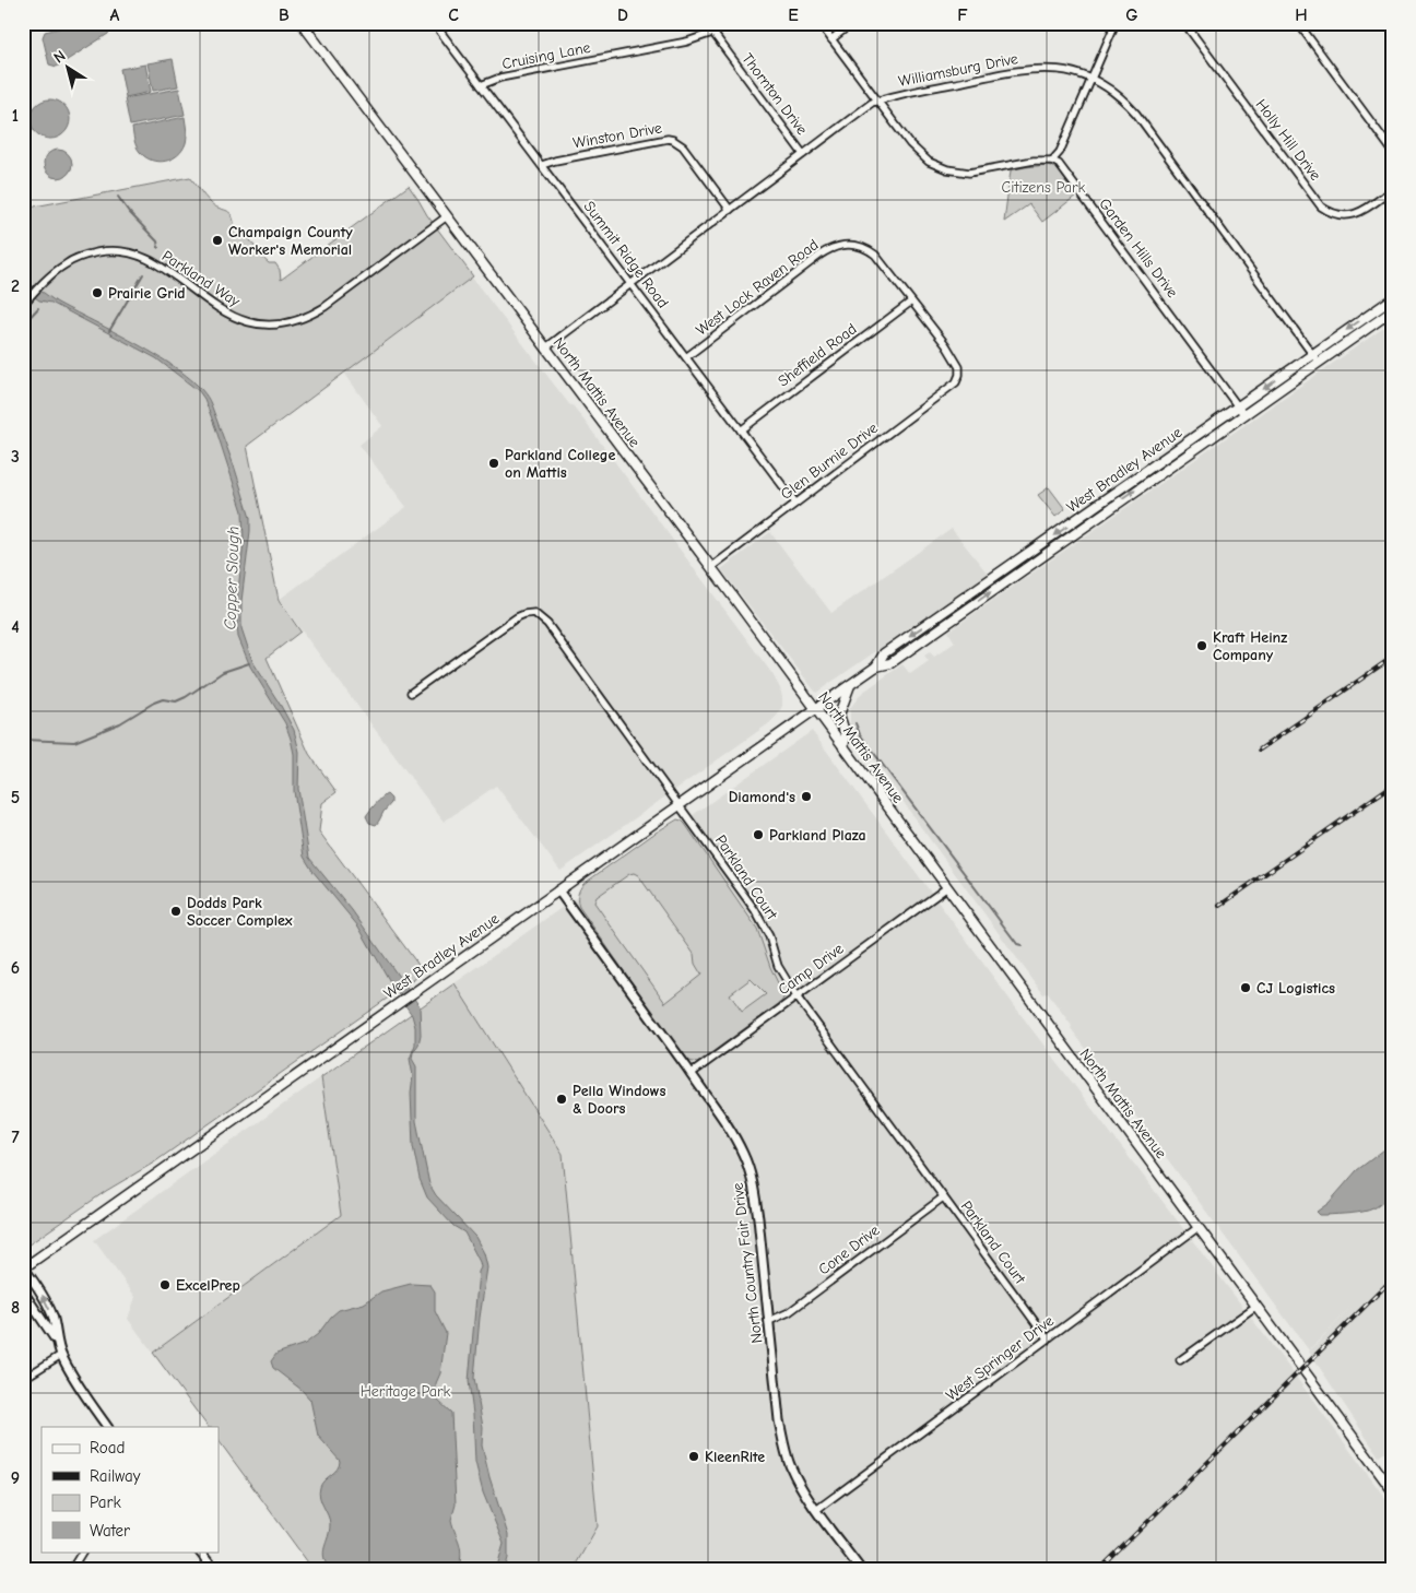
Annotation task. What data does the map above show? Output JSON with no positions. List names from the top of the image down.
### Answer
{
  "streets": {
    "main road": ["North Mattis Avenue", "West Bradley Avenue"],
    "street": [
      "Cruising Lane",
      "Williamsburg Drive",
      "Thornton Drive",
      "Winston Drive",
      "Holly Hill Drive",
      "Garden Hills Drive",
      "Summit Ridge Road",
      "Parkland Way",
      "West Lock Raven Road",
      "Sheffield Road",
      "Glen Burnie Drive",
      "Parkland Court",
      "Camp Drive",
      "Cone Drive",
      "North Country Fair Drive",
      "West Springer Drive"
    ]
  },
  "crossings": [
    ["Cruising Lane", "Thornton Drive"],
    ["Cruising Lane", "Summit Ridge Road"],
    ["Williamsburg Drive", "Thornton Drive"],
    ["Williamsburg Drive", "Winston Drive"],
    ["Williamsburg Drive", "Summit Ridge Road"],
    ["Williamsburg Drive", "North Mattis Avenue"],
    ["Williamsburg Drive", "West Bradley Avenue"],
    ["Winston Drive", "Summit Ridge Road"],
    ["Garden Hills Drive", "West Bradley Avenue"],
    ["Summit Ridge Road", "West Lock Raven Road"],
    ["Summit Ridge Road", "Sheffield Road"],
    ["Summit Ridge Road", "Glen Burnie Drive"],
    ["Parkland Way", "North Mattis Avenue"],
    ["West Lock Raven Road", "Sheffield Road"],
    ["West Lock Raven Road", "Glen Burnie Drive"],
    ["Sheffield Road", "Glen Burnie Drive"],
    ["North Mattis Avenue", "Glen Burnie Drive"],
    ["North Mattis Avenue", "West Bradley Avenue"],
    ["North Mattis Avenue", "Camp Drive"],
    ["North Mattis Avenue", "West Springer Drive"],
    ["West Bradley Avenue", "Parkland Court"],
    ["West Bradley Avenue", "North Country Fair Drive"],
    ["Parkland Court", "Camp Drive"],
    ["Parkland Court", "Cone Drive"],
    ["Parkland Court", "West Springer Drive"],
    ["Camp Drive", "North Country Fair Drive"],
    ["Cone Drive", "North Country Fair Drive"],
    ["North Country Fair Drive", "West Springer Drive"]
  ],
  "water": ["Copper Slough"],
  "parks": ["Citizens Park", "Heritage Park"],
  "places": [
    "Champaign County Worker's Memorial",
    "Prairie Grid",
    "Parkland College on Mattis",
    "Kraft Heinz Company",
    "Diamond's",
    "Parkland Plaza",
    "Dodds Park Soccer Complex",
    "CJ Logistics",
    "Pella Windows & Doors",
    "ExcelPrep",
    "KleenRite"
  ],
  "legend": [
    "Road",
    "Railway",
    "Park",
    "Water"
  ],
  "north": "top left",
  "grid": {
    "columns": [
      "A",
      "B",
      "C",
      "D",
      "E",
      "F",
      "G",
      "H"
    ],
    "rows": [
      "1",
      "2",
      "3",
      "4",
      "5",
      "6",
      "7",
      "8",
      "9"
    ]
  }
}
